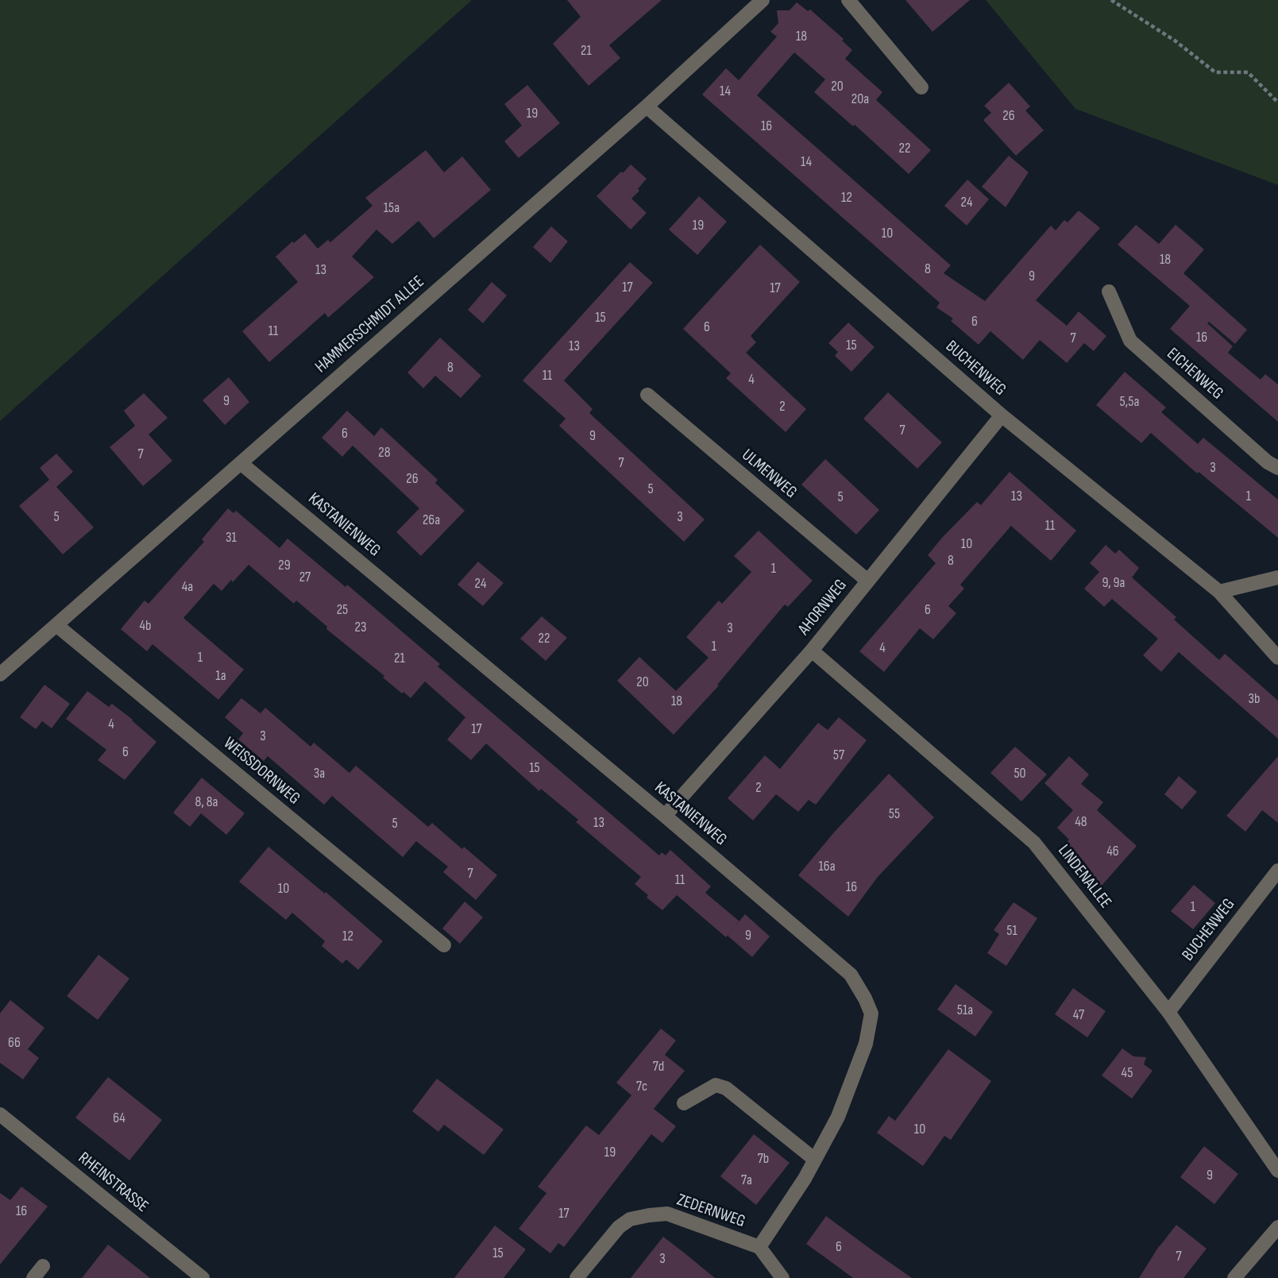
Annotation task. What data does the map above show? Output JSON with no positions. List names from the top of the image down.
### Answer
{
  "streets": {
    "street": [
      "HAMMERSCHMIDT ALLEE",
      "BUCHENWEG",
      "EICHENWEG",
      "ULMENWEG",
      "KASTANIENWEG",
      "AHORNWEG",
      "WEISSDORNWEG",
      "LINDENALLEE",
      "RHEINSTRASSE",
      "ZEDERNWEG"
    ]
  },
  "crossings": [
    ["HAMMERSCHMIDT ALLEE", "BUCHENWEG"],
    ["HAMMERSCHMIDT ALLEE", "KASTANIENWEG"],
    ["HAMMERSCHMIDT ALLEE", "WEISSDORNWEG"],
    ["BUCHENWEG", "AHORNWEG"],
    ["BUCHENWEG", "LINDENALLEE"],
    ["ULMENWEG", "AHORNWEG"],
    ["KASTANIENWEG", "AHORNWEG"],
    ["KASTANIENWEG", "ZEDERNWEG"],
    ["AHORNWEG", "LINDENALLEE"]
  ],
  "house_numbers": [
    "18",
    "21",
    "20",
    "14",
    "20a",
    "19",
    "26",
    "16",
    "22",
    "14",
    "12",
    "24",
    "15a",
    "19",
    "10",
    "18",
    "8",
    "13",
    "9",
    "17",
    "17",
    "15",
    "6",
    "6",
    "11",
    "16",
    "7",
    "15",
    "13",
    "8",
    "11",
    "4",
    "9",
    "5,5a",
    "2",
    "7",
    "6",
    "9",
    "28",
    "7",
    "7",
    "3",
    "26",
    "5",
    "13",
    "1",
    "5",
    "5",
    "3",
    "26a",
    "11",
    "31",
    "10",
    "8",
    "29",
    "1",
    "27",
    "9, 9a",
    "24",
    "4a",
    "25",
    "6",
    "4b",
    "23",
    "3",
    "22",
    "1",
    "4",
    "1",
    "21",
    "1a",
    "20",
    "3b",
    "18",
    "4",
    "17",
    "3",
    "6",
    "57",
    "15",
    "3a",
    "50",
    "2",
    "8, 8a",
    "55",
    "48",
    "13",
    "5",
    "46",
    "16a",
    "7",
    "11",
    "16",
    "10",
    "1",
    "51",
    "9",
    "12",
    "51a",
    "47",
    "66",
    "7d",
    "45",
    "7c",
    "64",
    "10",
    "19",
    "7b",
    "9",
    "7a",
    "16",
    "17",
    "6",
    "15",
    "7",
    "3"
  ]
}
